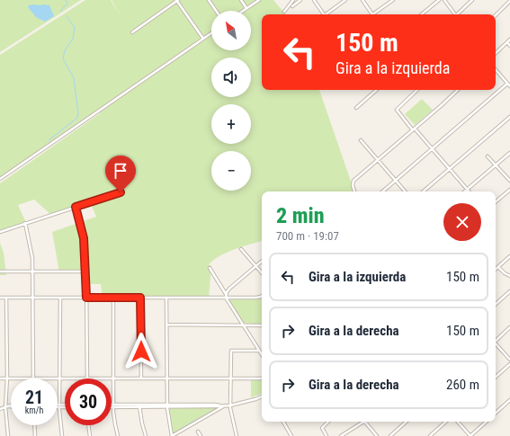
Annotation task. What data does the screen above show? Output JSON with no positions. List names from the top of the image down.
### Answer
{
  "north": "top left",
  "page": {
    "map_buttons": ["+", "−"],
    "turn": ["150 m", "Gira a la izquierda"],
    "heading": ["2 min", "700 m · 19:07"],
    "list": [
      {
        "name": "Gira a la izquierda",
        "value": "150 m"
      },
      {
        "name": "Gira a la derecha",
        "value": "150 m"
      },
      {
        "name": "Gira a la derecha",
        "value": "260 m"
      }
    ],
    "speed": "21 km/h",
    "limit": "30"
  }
}
